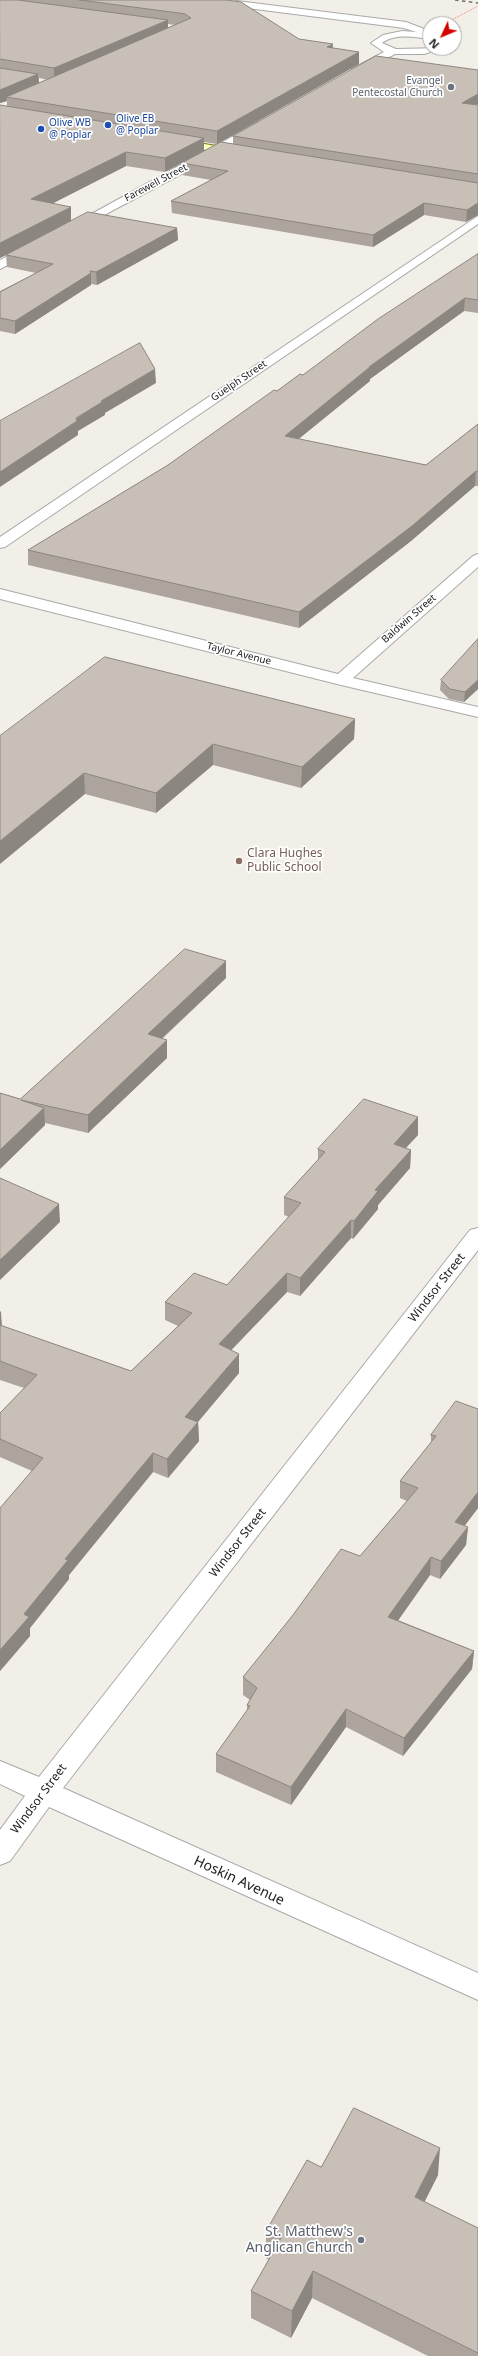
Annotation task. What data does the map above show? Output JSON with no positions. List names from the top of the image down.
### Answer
{
  "streets": {
    "street": [
      "Farewell Street",
      "Guelph Street",
      "Baldwin Street",
      "Taylor Avenue",
      "Windsor Street",
      "Hoskin Avenue"
    ]
  },
  "crossings": [
    ["Baldwin Street", "Taylor Avenue"],
    ["Windsor Street", "Hoskin Avenue"]
  ],
  "places": [
    "Evangel Pentecostal Church",
    "Olive EB @ Poplar",
    "Olive WB @ Poplar",
    "Clara Hughes Public School",
    "St. Matthew's Anglican Church"
  ],
  "north": "bottom left"
}
